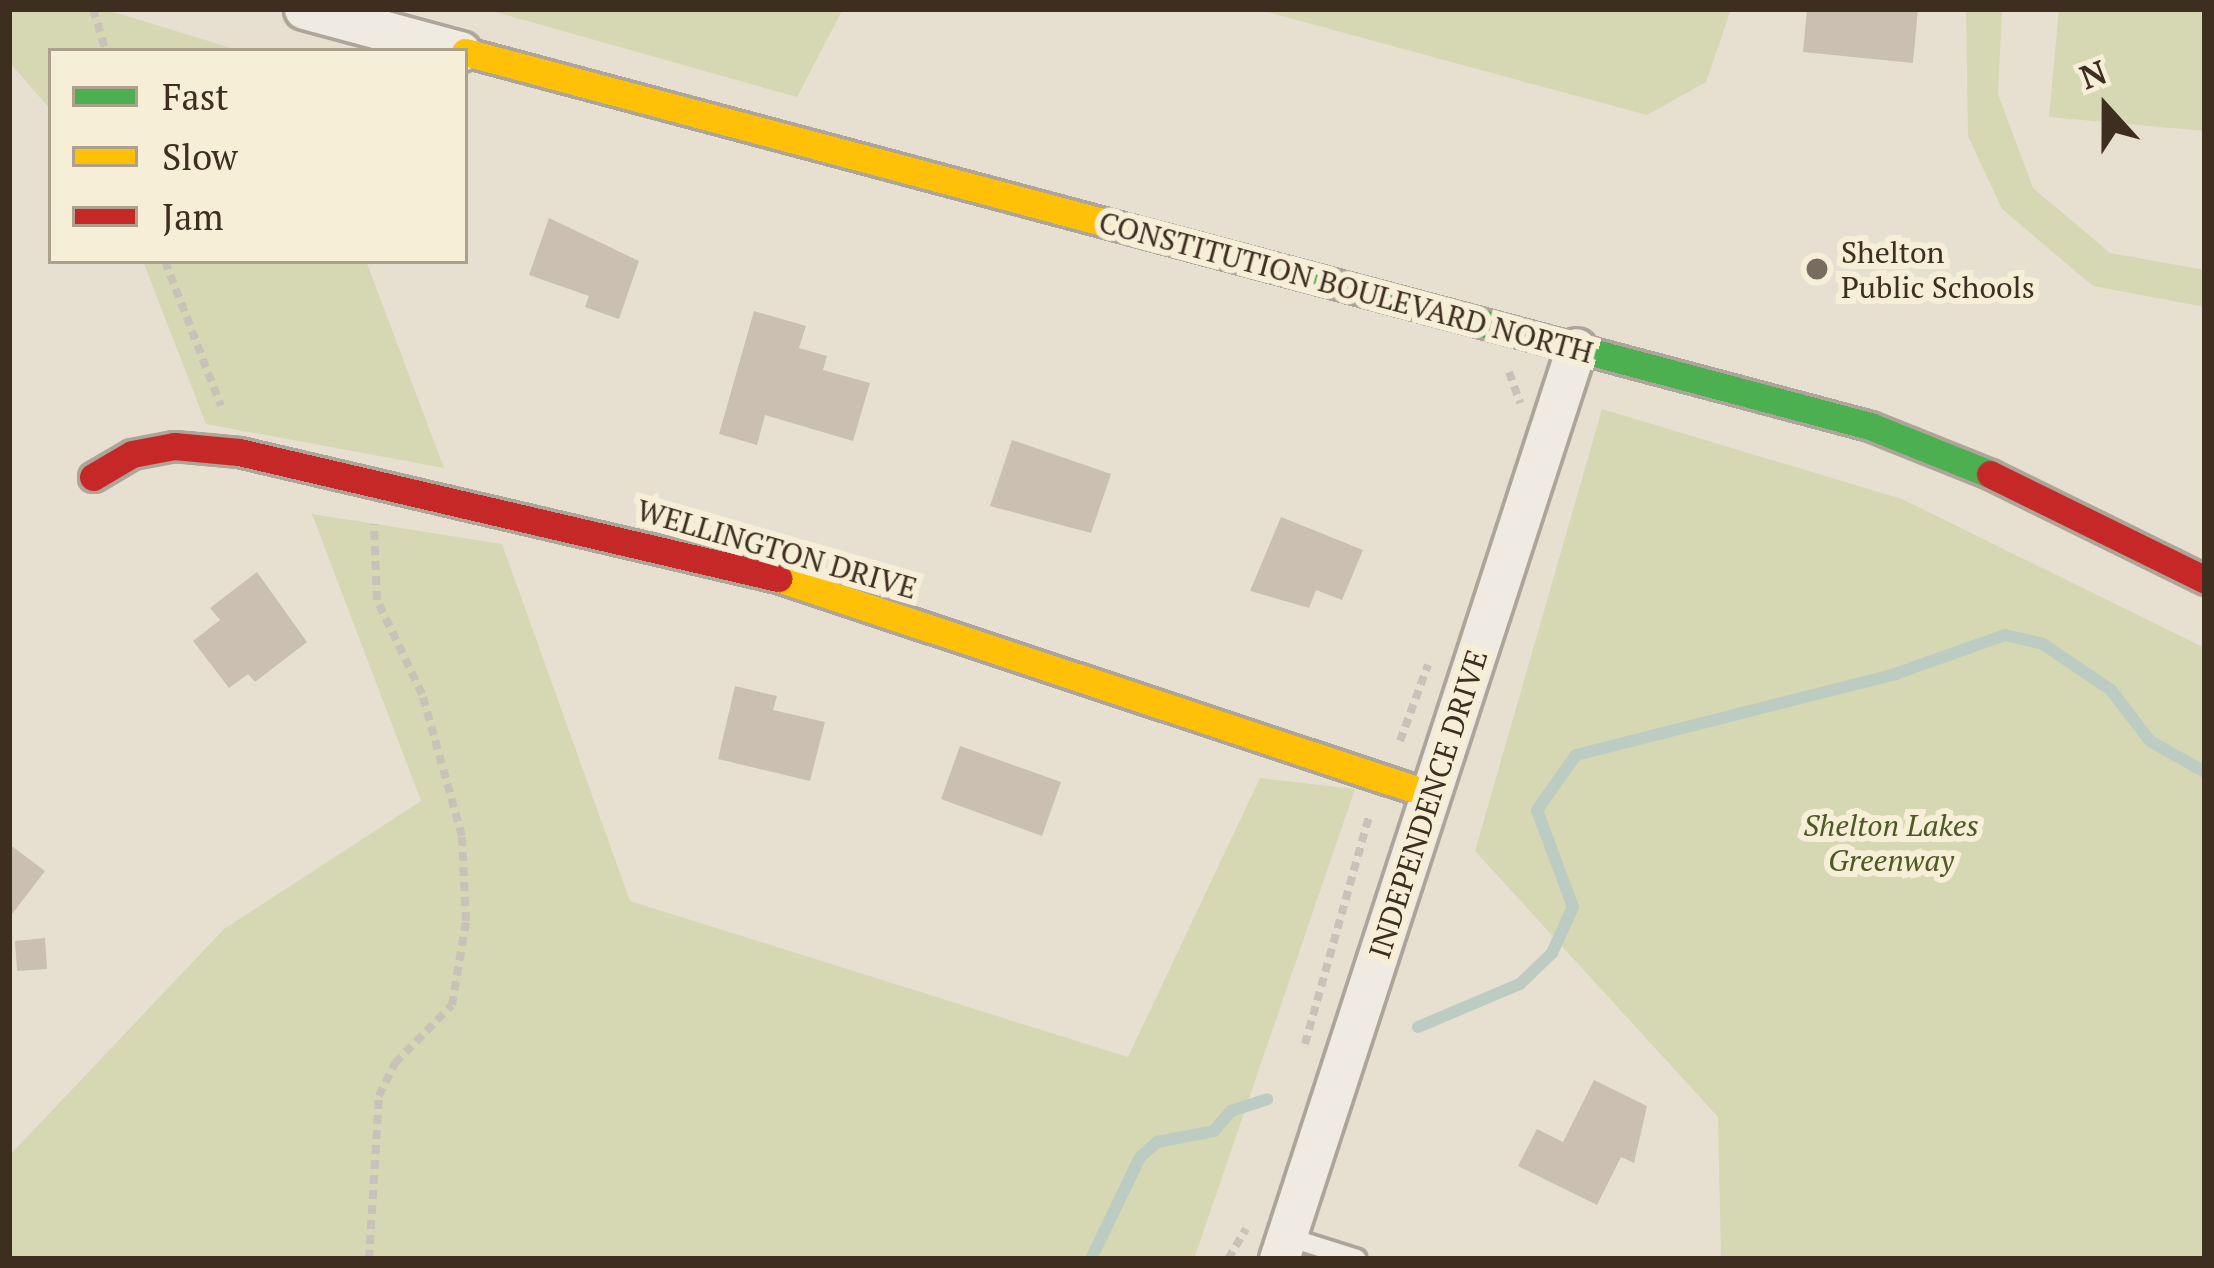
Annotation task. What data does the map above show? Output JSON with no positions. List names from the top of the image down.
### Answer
{
  "streets": {
    "street": ["CONSTITUTION BOULEVARD NORTH", "WELLINGTON DRIVE", "INDEPENDENCE DRIVE"]
  },
  "crossings": [
    ["CONSTITUTION BOULEVARD NORTH", "INDEPENDENCE DRIVE"],
    ["WELLINGTON DRIVE", "INDEPENDENCE DRIVE"]
  ],
  "parks": ["Shelton Lakes Greenway"],
  "places": ["Shelton Public Schools"],
  "legend": ["Fast", "Slow", "Jam"],
  "north": "top"
}
